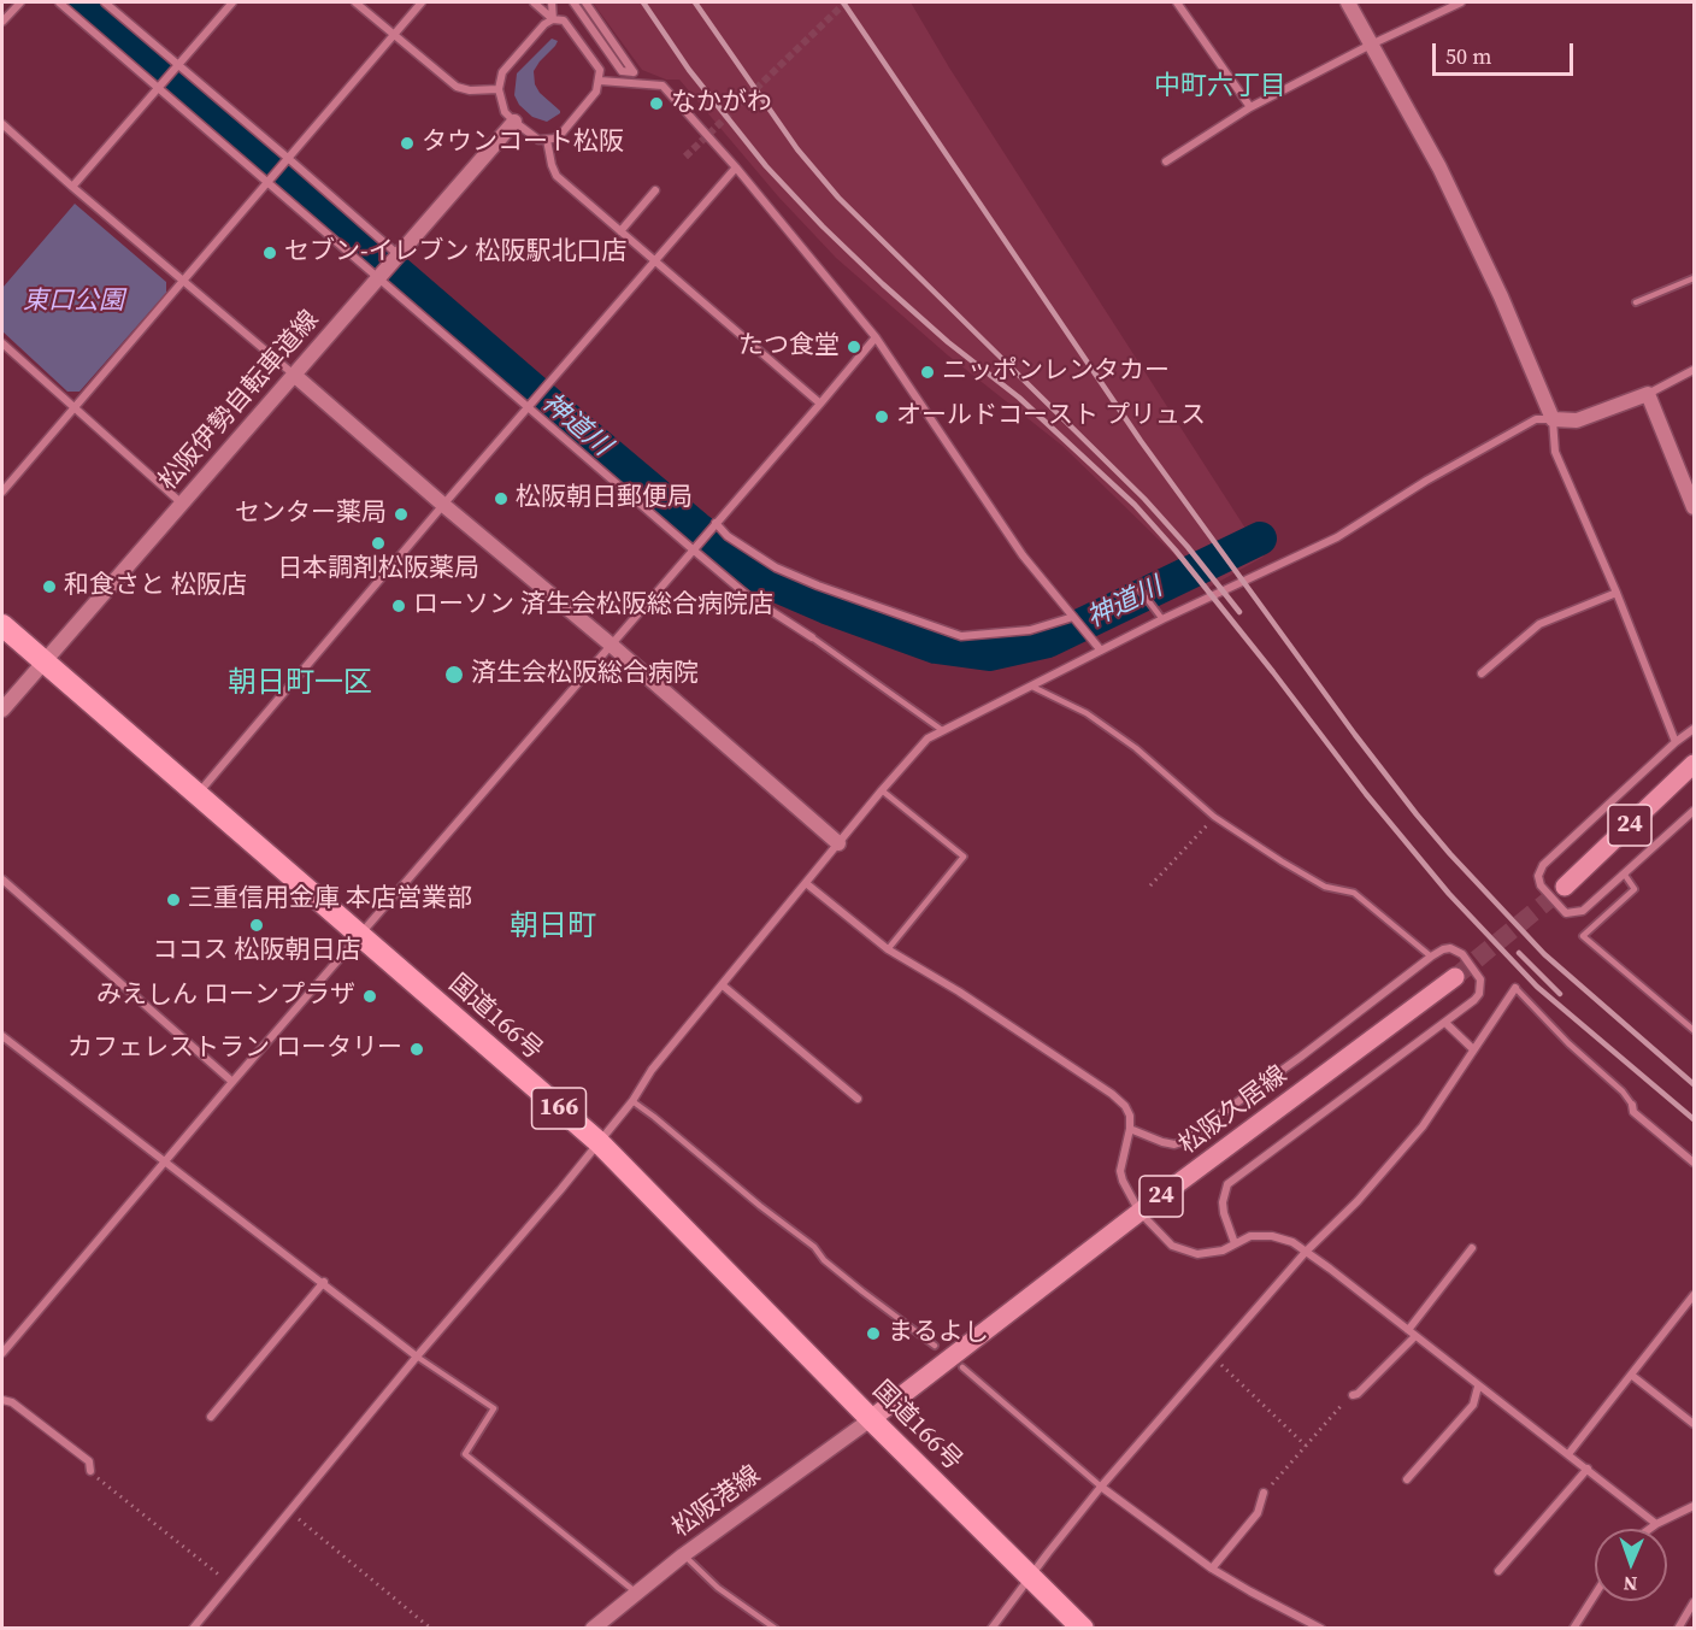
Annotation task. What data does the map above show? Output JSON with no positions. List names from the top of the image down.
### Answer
{
  "streets": {
    "highway": ["国道166号", "166"],
    "main road": ["24", "松阪久居線"],
    "street": ["松阪伊勢自転車道線", "松阪港線"]
  },
  "crossings": [
    ["松阪伊勢自転車道線", "国道166号"],
    ["国道166号", "松阪久居線"],
    ["国道166号", "松阪港線"],
    ["松阪久居線", "松阪港線"]
  ],
  "districts": ["中町六丁目", "朝日町一区", "朝日町"],
  "water": ["神道川"],
  "parks": ["東口公園"],
  "places": [
    "なかがわ",
    "タウンコート松阪",
    "セブン-イレブン 松阪駅北口店",
    "たつ食堂",
    "ニッポンレンタカー",
    "オールドコースト プリュス",
    "松阪朝日郵便局",
    "センター薬局",
    "日本調剤松阪薬局",
    "和食さと 松阪店",
    "ローソン 済生会松阪総合病院店",
    "済生会松阪総合病院",
    "三重信用金庫 本店営業部",
    "ココス 松阪朝日店",
    "みえしん ローンプラザ",
    "カフェレストラン ロータリー",
    "まるよし"
  ],
  "scale_bar": "50 m",
  "north": "bottom"
}
